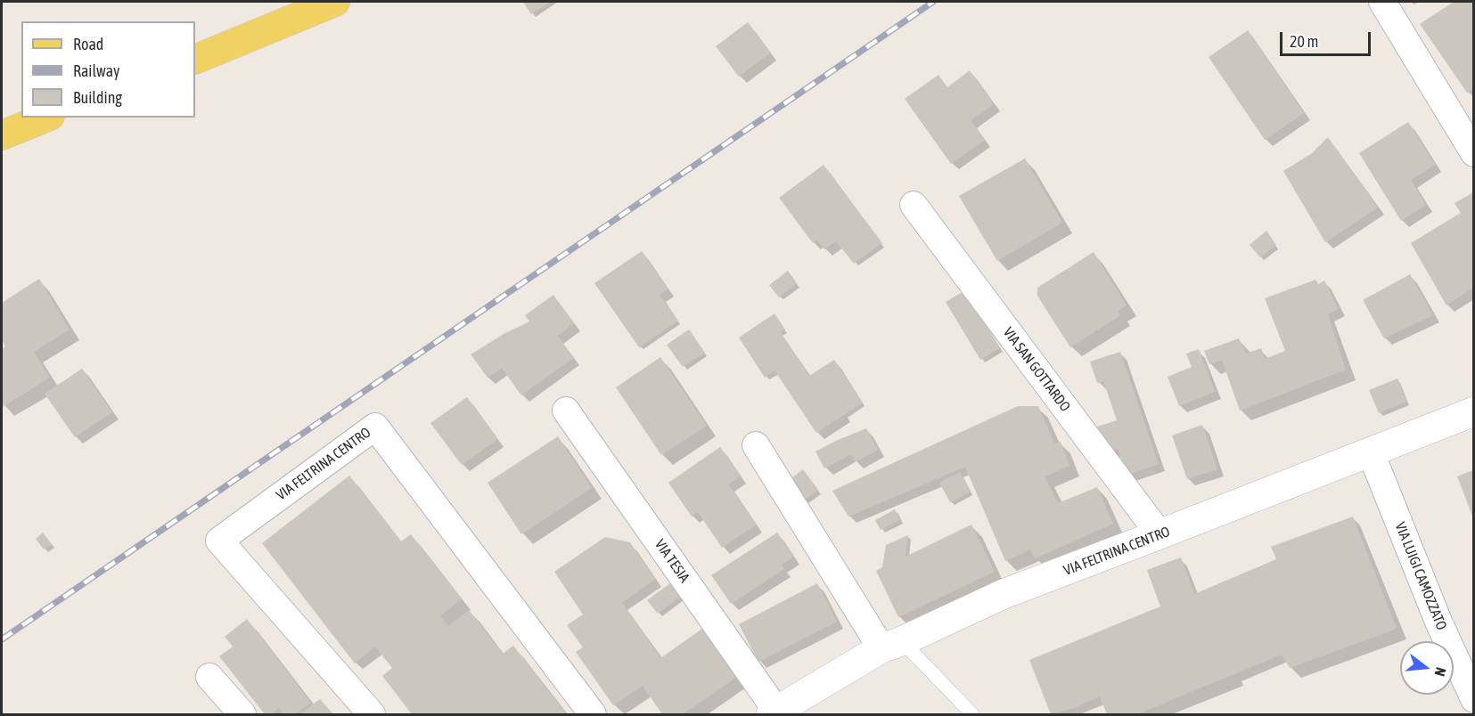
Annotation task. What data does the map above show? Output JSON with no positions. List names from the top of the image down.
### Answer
{
  "streets": {
    "main road": ["VIA FELTRINA CENTRO"],
    "street": ["VIA SAN GOTTARDO", "VIA TESIA", "VIA LUIGI CAMOZZATO"]
  },
  "crossings": [
    ["VIA SAN GOTTARDO", "VIA FELTRINA CENTRO"],
    ["VIA FELTRINA CENTRO", "VIA TESIA"],
    ["VIA FELTRINA CENTRO", "VIA LUIGI CAMOZZATO"]
  ],
  "legend": ["Road", "Railway", "Building"],
  "scale_bar": "20 m",
  "north": "right"
}
